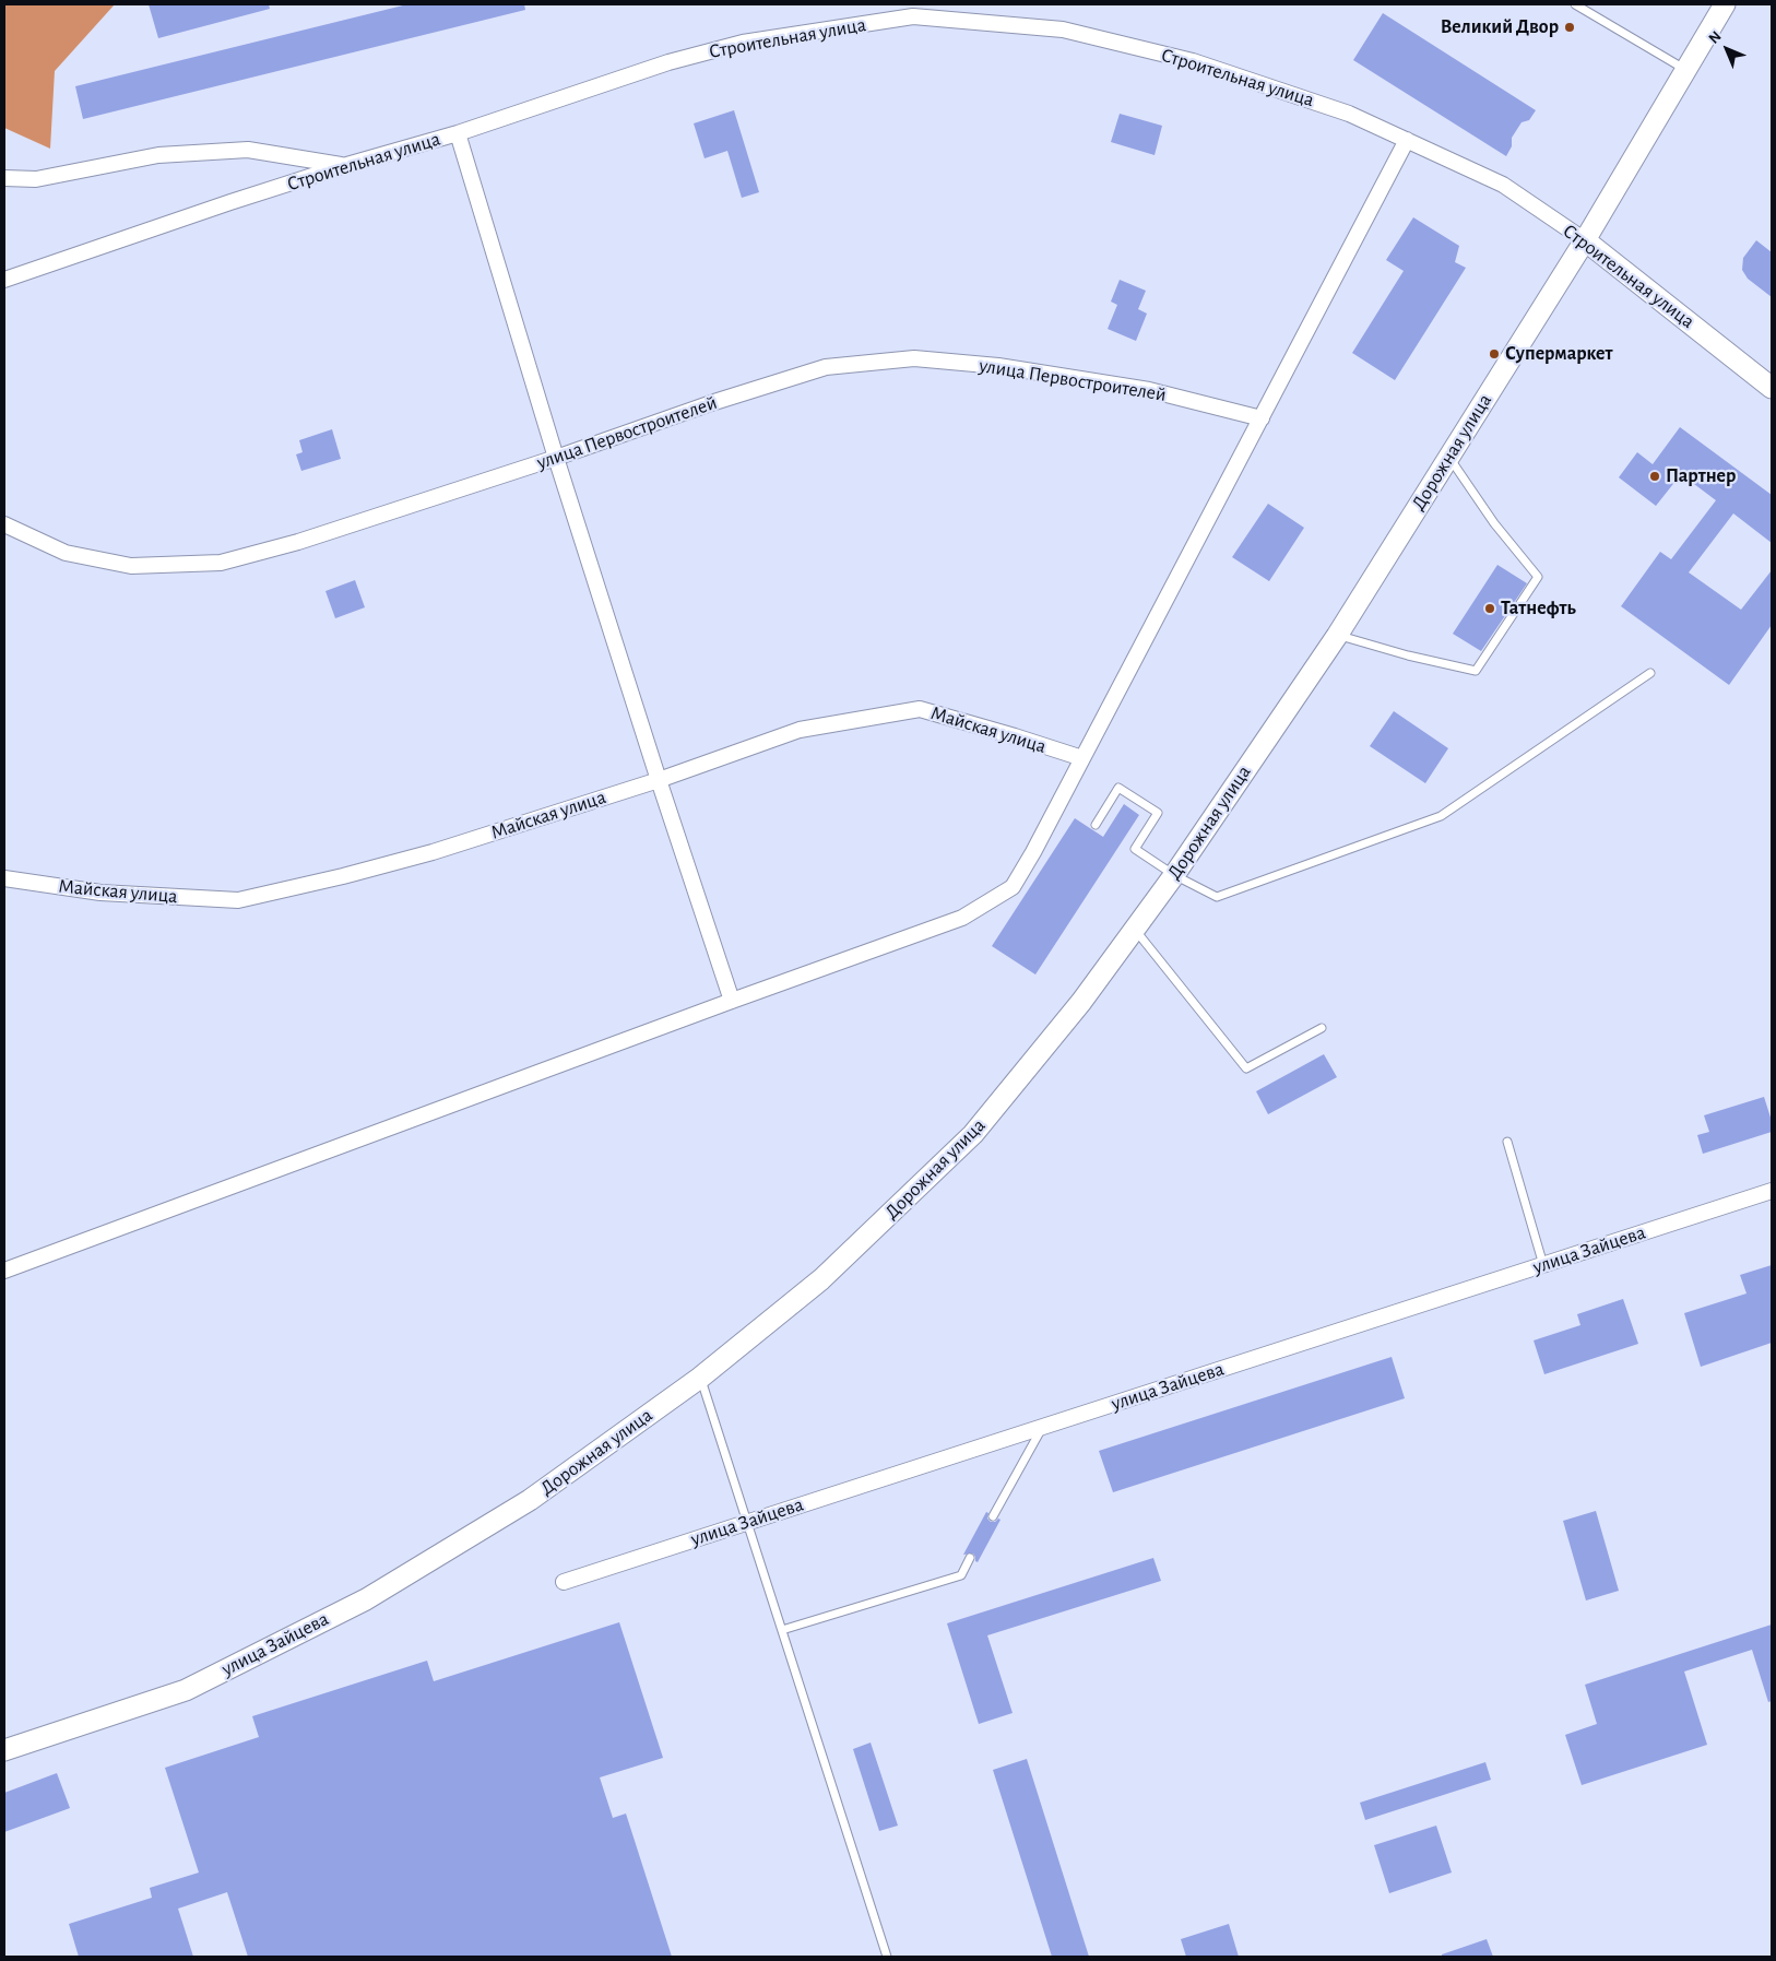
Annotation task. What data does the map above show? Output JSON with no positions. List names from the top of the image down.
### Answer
{
  "streets": {
    "street": [
      "Строительная улица",
      "улица Первостроителей",
      "Дорожная улица",
      "Майская улица",
      "улица Зайцева"
    ]
  },
  "crossings": [
    ["Строительная улица", "Дорожная улица"],
    ["Дорожная улица", "улица Зайцева"]
  ],
  "places": [
    "Великий Двор",
    "Супермаркет",
    "Партнер",
    "Татнефть"
  ],
  "north": "top left"
}
